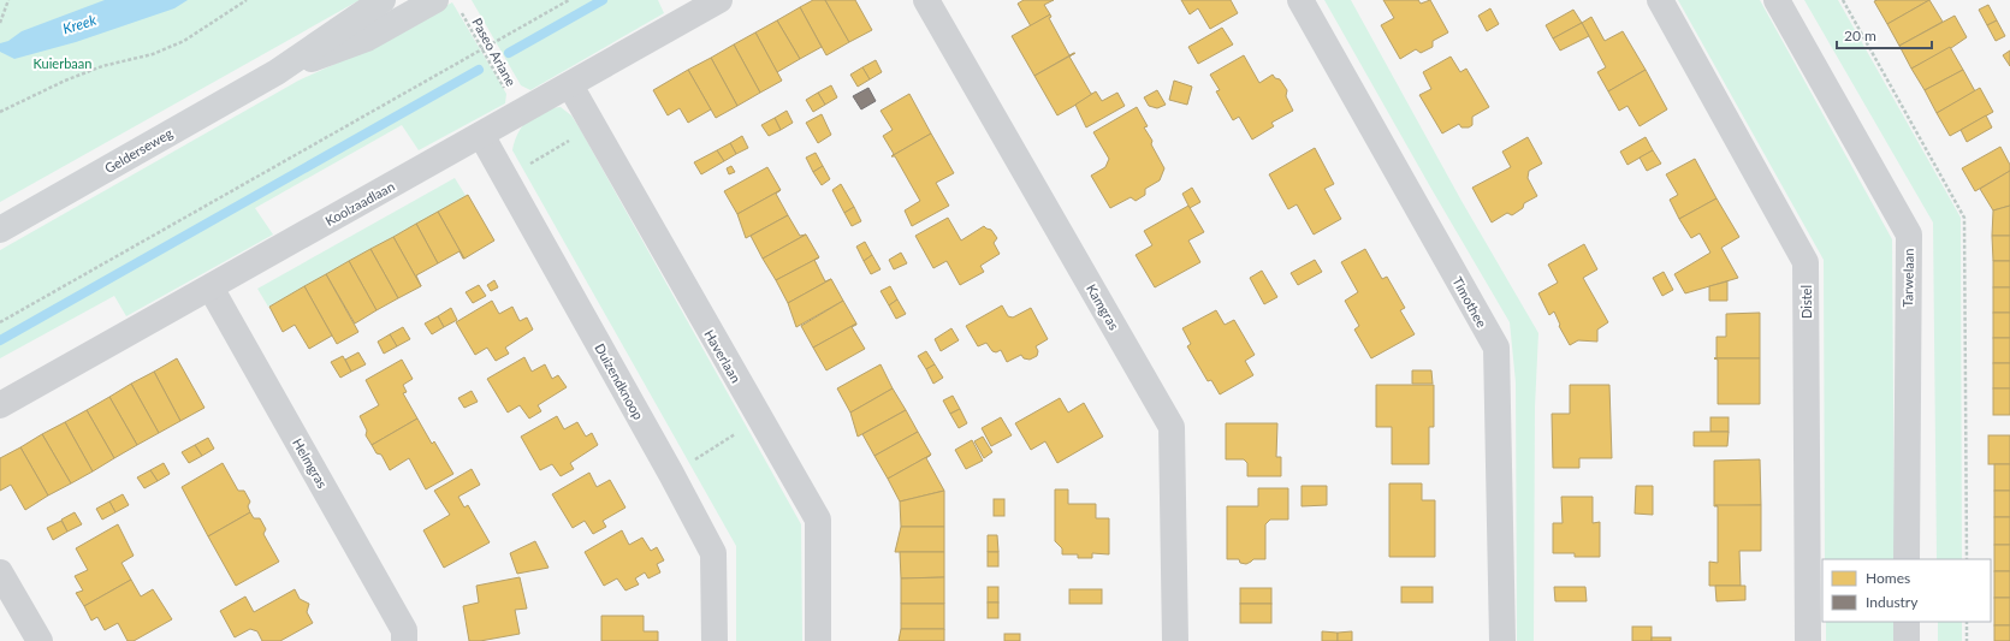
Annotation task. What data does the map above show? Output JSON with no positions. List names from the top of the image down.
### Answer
{
  "streets": {
    "street": [
      "Gelderseweg",
      "Koolzaadlaan",
      "Tarwelaan",
      "Timothee",
      "Distel",
      "Kamgras",
      "Haverlaan",
      "Duizendknoop",
      "Helmgras"
    ],
    "path": ["Paseo Ariane"]
  },
  "crossings": [
    ["Paseo Ariane", "Gelderseweg"],
    ["Paseo Ariane", "Koolzaadlaan"],
    ["Koolzaadlaan", "Haverlaan"],
    ["Koolzaadlaan", "Duizendknoop"],
    ["Koolzaadlaan", "Helmgras"]
  ],
  "water": ["Kreek"],
  "parks": ["Kuierbaan"],
  "legend": ["Homes", "Industry"],
  "scale_bar": "20 m"
}
